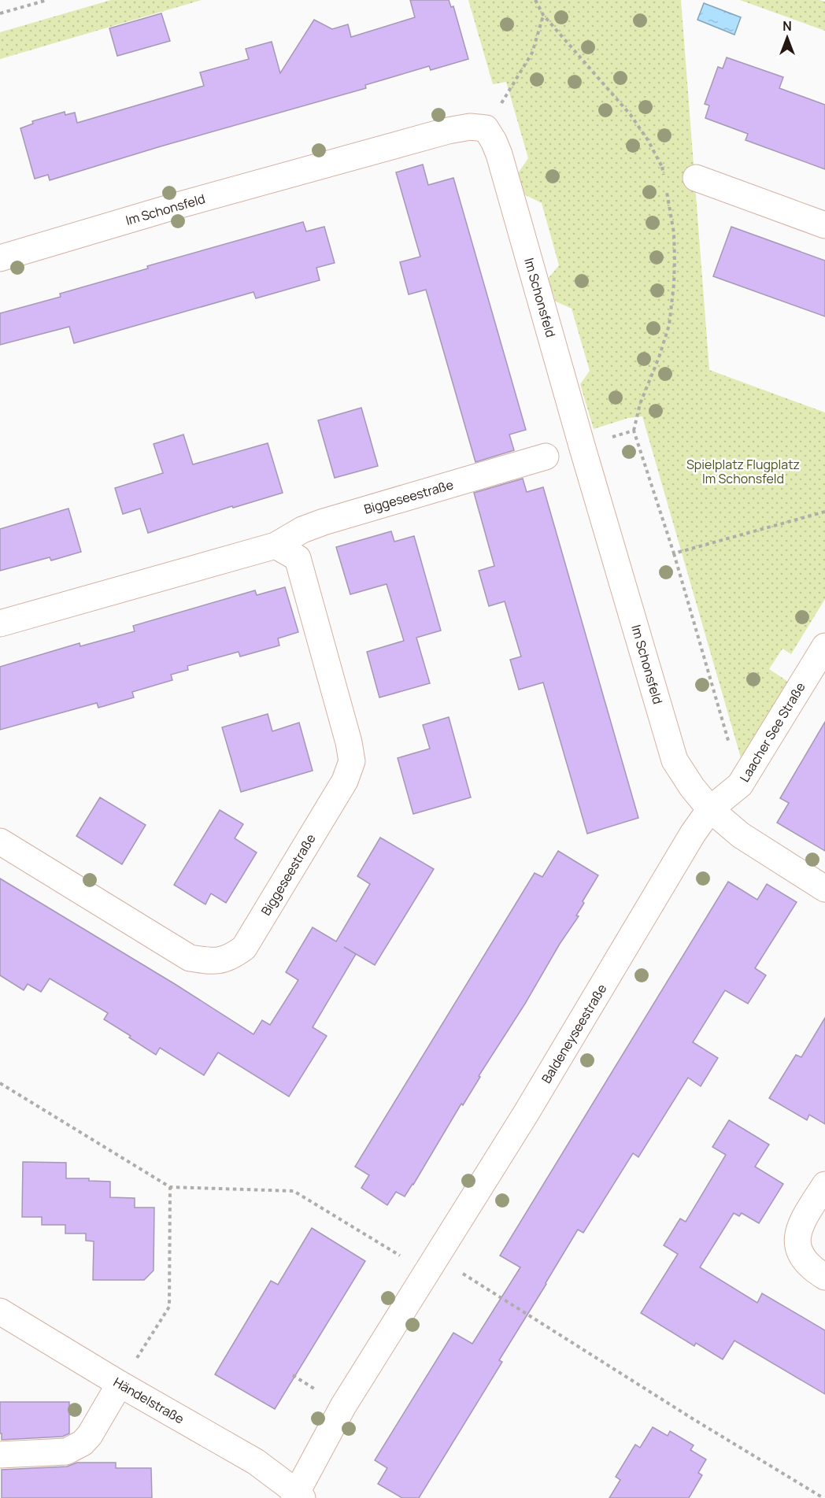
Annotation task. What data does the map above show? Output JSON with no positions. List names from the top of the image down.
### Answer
{
  "streets": {
    "street": [
      "Im Schonsfeld",
      "Biggeseestraße",
      "Laacher See Straße",
      "Baldeneyseestraße",
      "Händelstraße"
    ]
  },
  "crossings": [
    ["Im Schonsfeld", "Laacher See Straße"],
    ["Im Schonsfeld", "Baldeneyseestraße"],
    ["Laacher See Straße", "Baldeneyseestraße"],
    ["Baldeneyseestraße", "Händelstraße"]
  ],
  "parks": ["Spielplatz Flugplatz Im Schonsfeld"],
  "north": "top"
}
